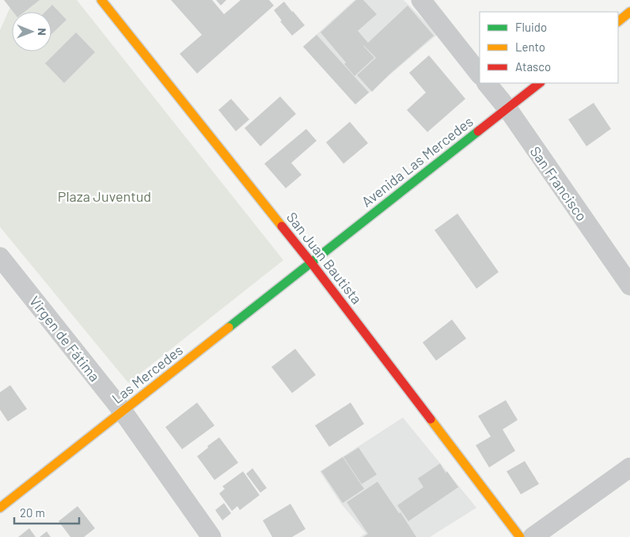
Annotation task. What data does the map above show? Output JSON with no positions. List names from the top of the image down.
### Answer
{
  "streets": {
    "street": [
      "Avenida Las Mercedes",
      "San Francisco",
      "San Juan Bautista",
      "Virgen de Fátima",
      "Las Mercedes"
    ]
  },
  "crossings": [
    ["Avenida Las Mercedes", "San Francisco"],
    ["Avenida Las Mercedes", "San Juan Bautista"],
    ["Avenida Las Mercedes", "Las Mercedes"],
    ["San Juan Bautista", "Las Mercedes"],
    ["Virgen de Fátima", "Las Mercedes"]
  ],
  "parks": ["Plaza Juventud"],
  "legend": ["Fluido", "Lento", "Atasco"],
  "scale_bar": "20 m",
  "north": "right"
}
